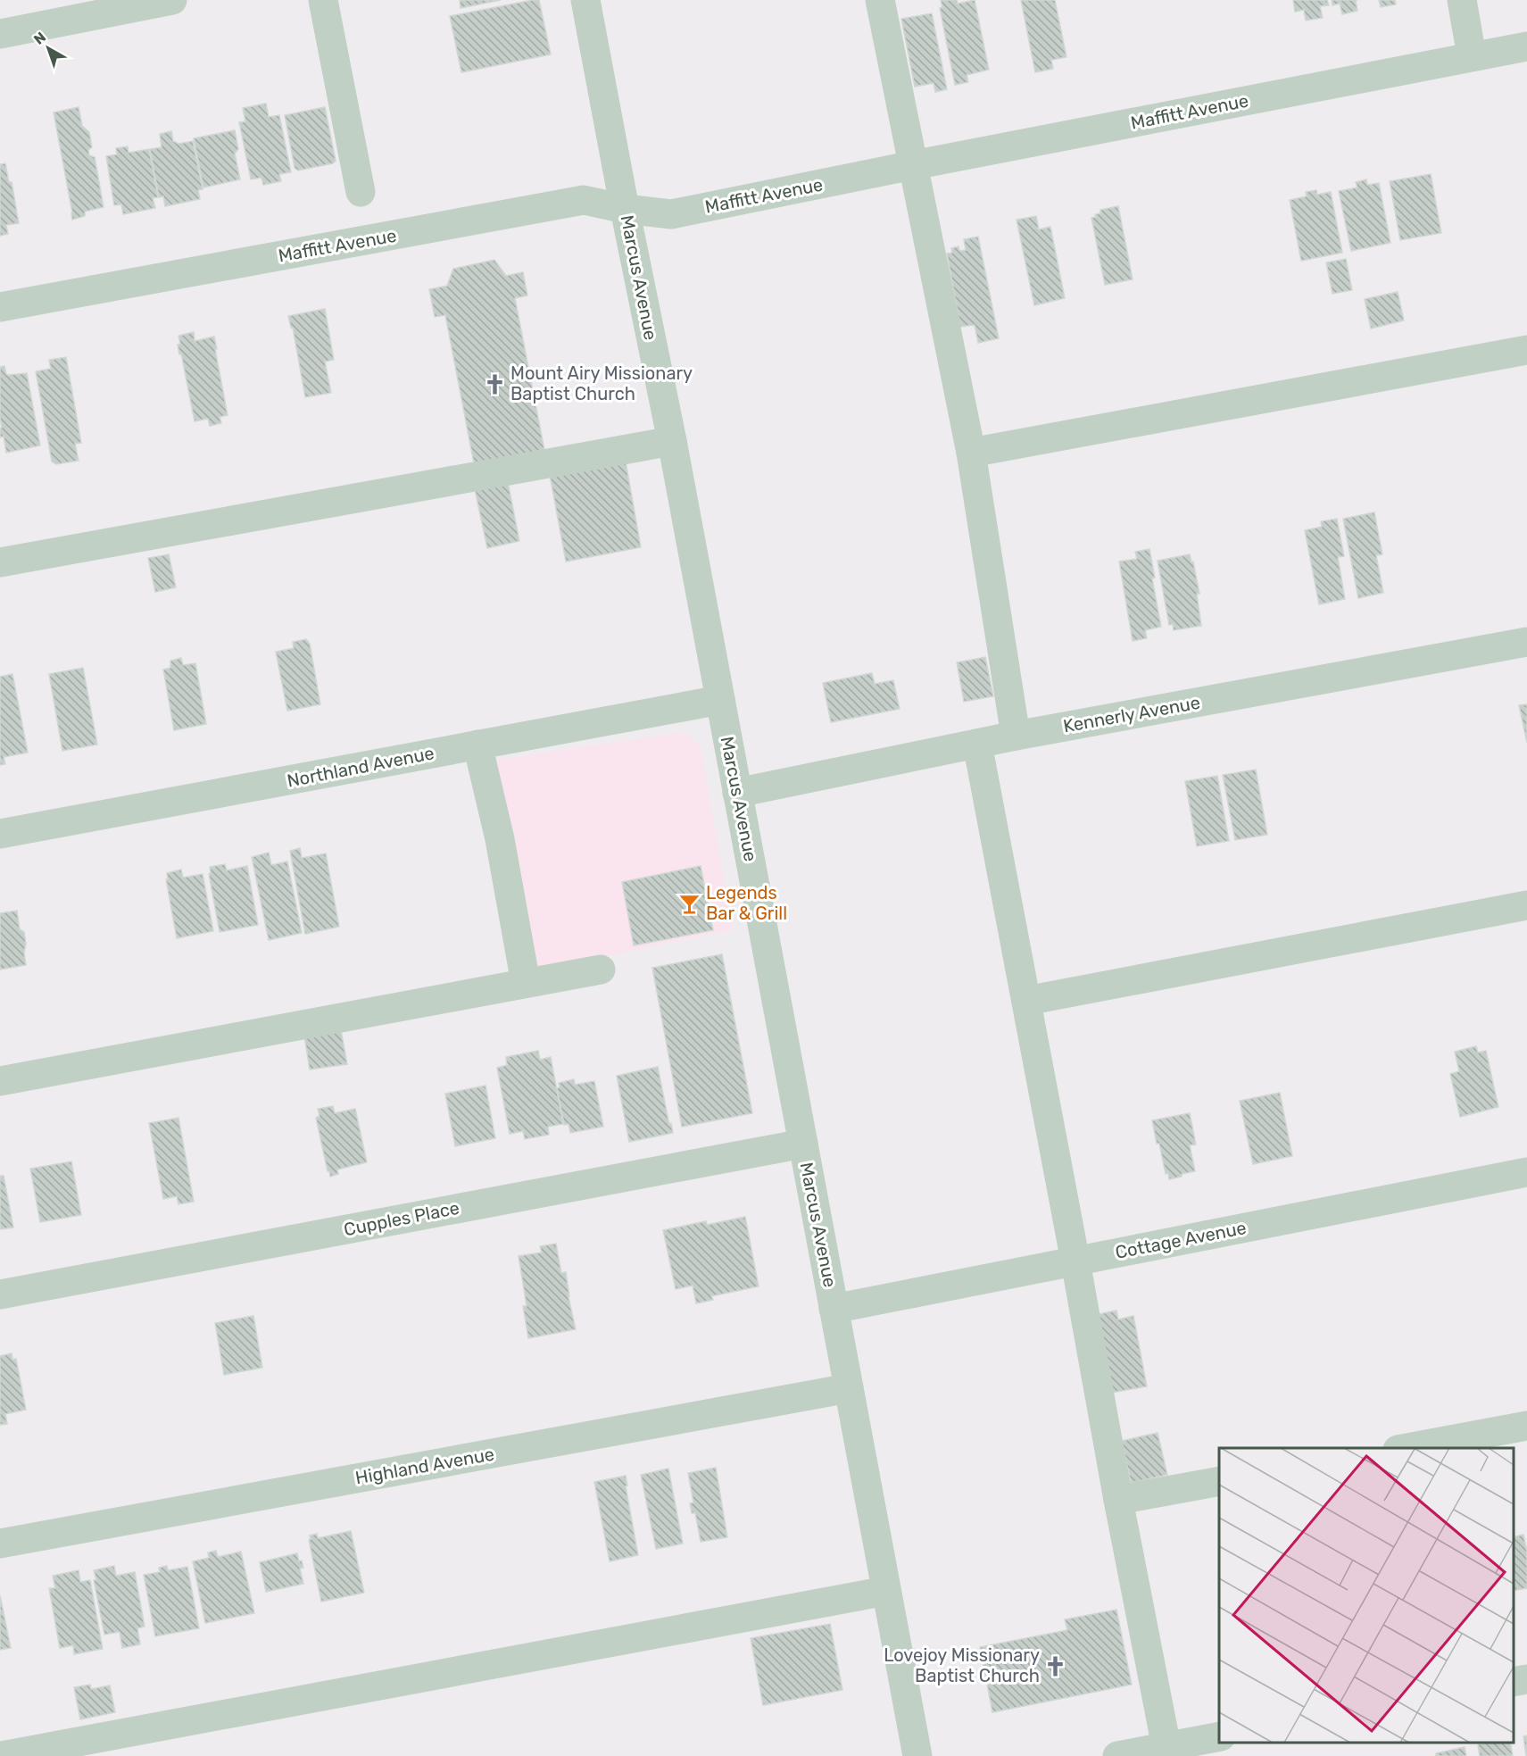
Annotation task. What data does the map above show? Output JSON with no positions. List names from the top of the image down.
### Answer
{
  "streets": {
    "street": [
      "Maffitt Avenue",
      "Marcus Avenue",
      "Kennerly Avenue",
      "Northland Avenue",
      "Cupples Place",
      "Cottage Avenue",
      "Highland Avenue"
    ]
  },
  "crossings": [
    ["Maffitt Avenue", "Marcus Avenue"],
    ["Marcus Avenue", "Kennerly Avenue"],
    ["Marcus Avenue", "Northland Avenue"],
    ["Marcus Avenue", "Cupples Place"],
    ["Marcus Avenue", "Cottage Avenue"],
    ["Marcus Avenue", "Highland Avenue"]
  ],
  "places": {
    "church": ["Mount Airy Missionary Baptist Church", "Lovejoy Missionary Baptist Church"],
    "bar": ["Legends Bar & Grill"]
  },
  "north": "top left"
}
